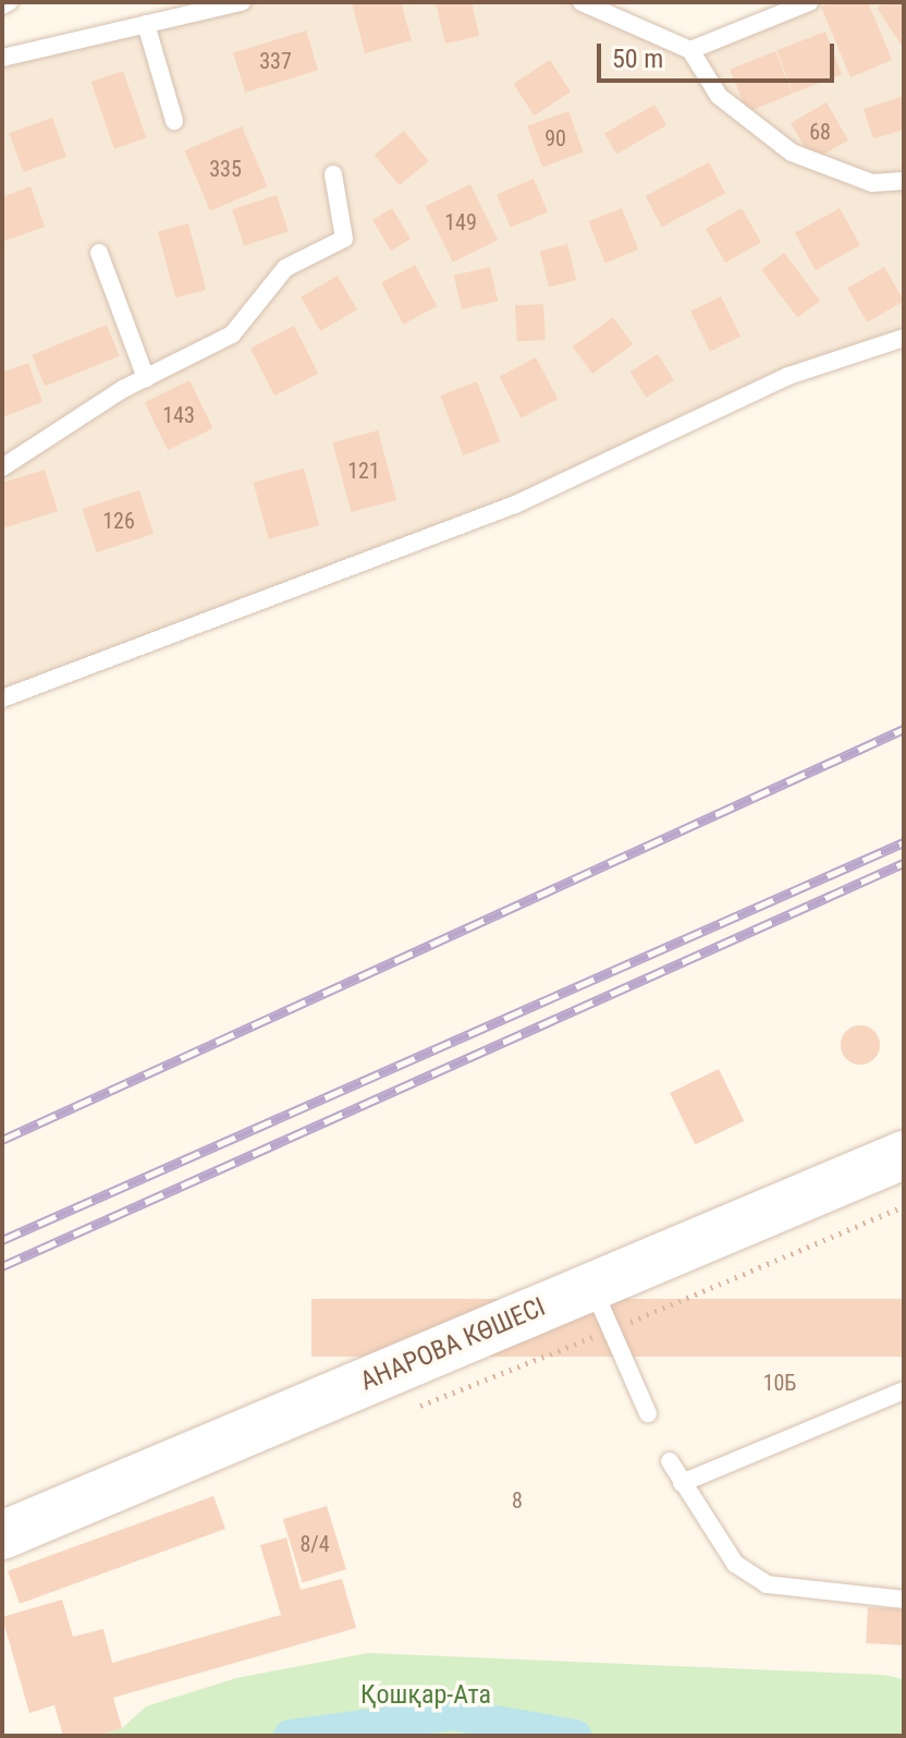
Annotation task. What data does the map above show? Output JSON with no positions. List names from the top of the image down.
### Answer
{
  "streets": {
    "main road": ["АНАРОВА КӨШЕСІ"]
  },
  "parks": ["Қошқар-Ата"],
  "house_numbers": [
    "337",
    "68",
    "90",
    "335",
    "149",
    "143",
    "121",
    "126",
    "10Б",
    "8",
    "8/4"
  ],
  "scale_bar": "50 m"
}
